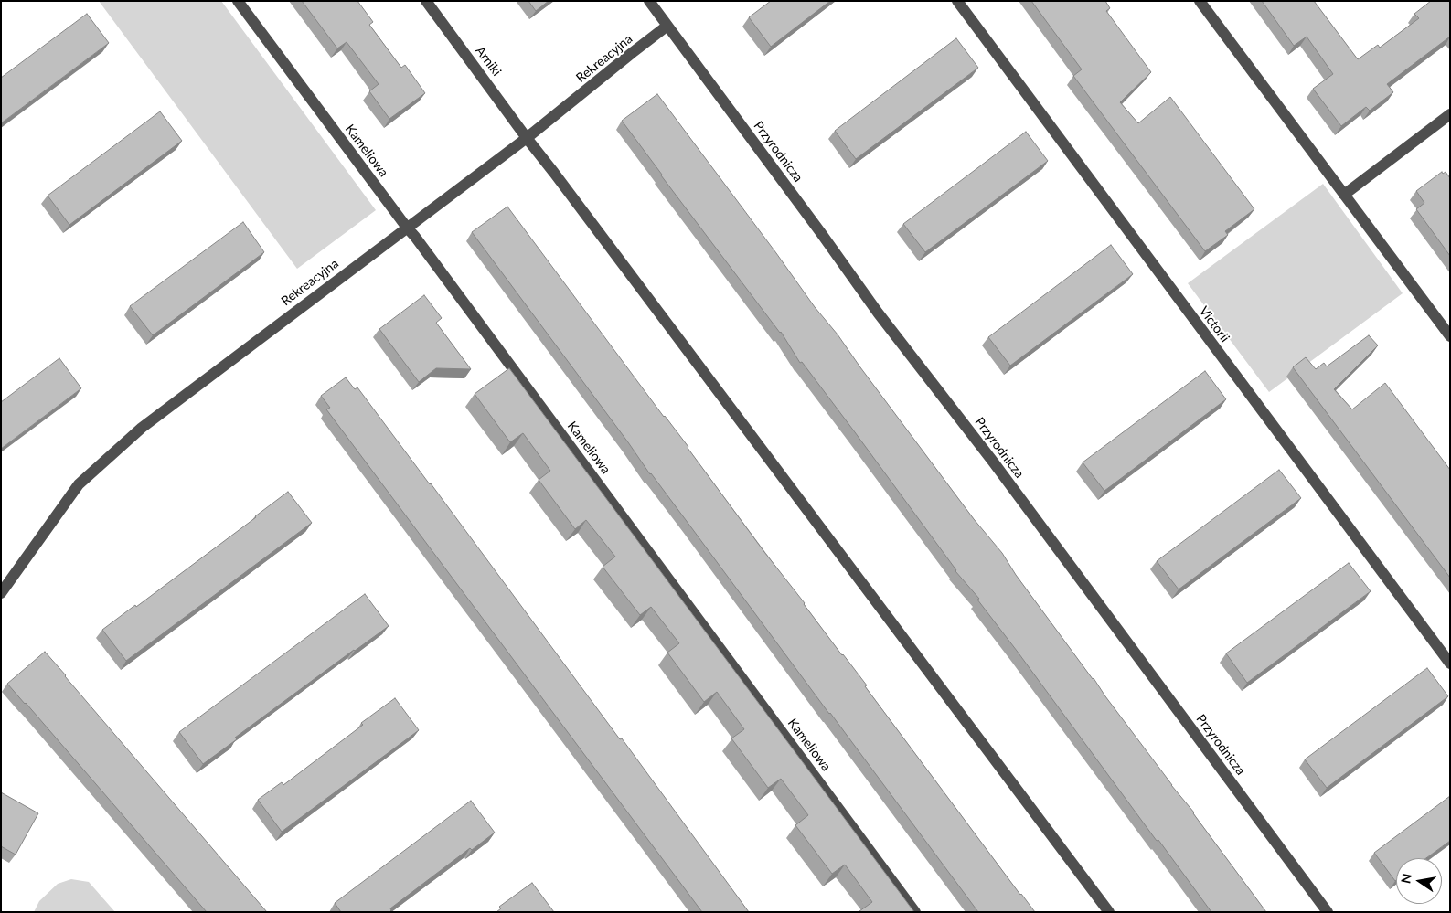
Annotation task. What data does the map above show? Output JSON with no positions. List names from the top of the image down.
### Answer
{
  "streets": {
    "street": [
      "Rekreacyjna",
      "Arniki",
      "Kameliowa",
      "Przyrodnicza",
      "Victorii"
    ]
  },
  "crossings": [
    ["Rekreacyjna", "Arniki"],
    ["Rekreacyjna", "Kameliowa"],
    ["Rekreacyjna", "Przyrodnicza"]
  ],
  "north": "left"
}
